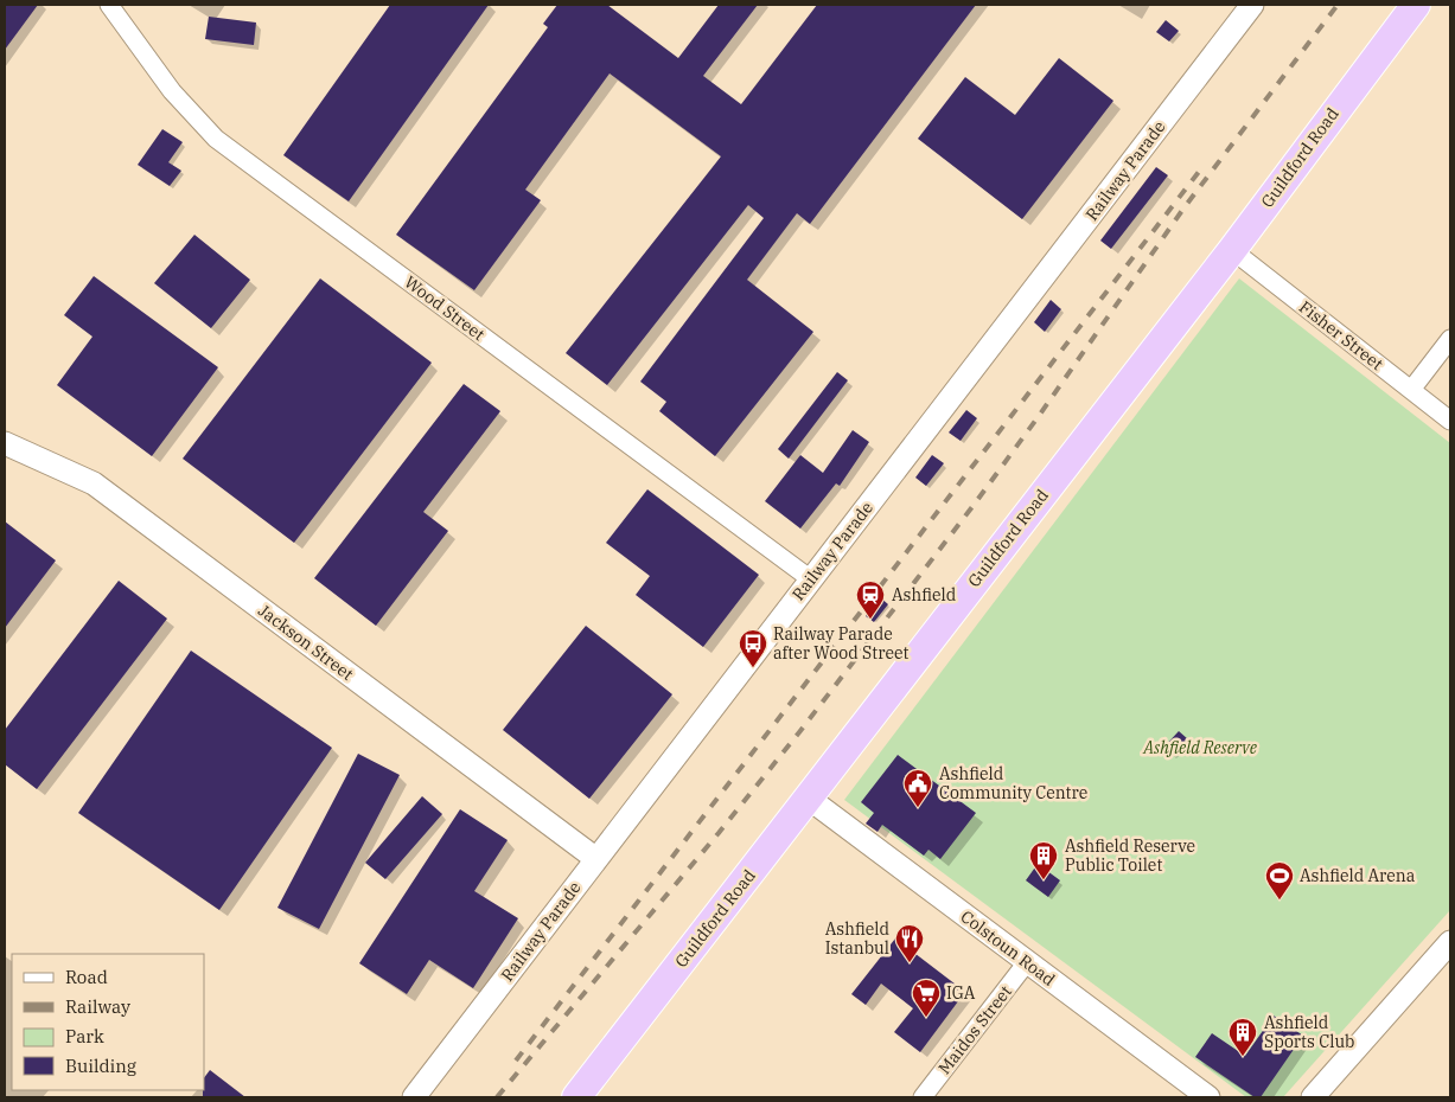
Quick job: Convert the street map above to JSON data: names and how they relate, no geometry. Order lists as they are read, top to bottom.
{
  "streets": {
    "highway": ["Guildford Road"],
    "street": [
      "Railway Parade",
      "Wood Street",
      "Fisher Street",
      "Jackson Street",
      "Colstoun Road",
      "Maidos Street"
    ]
  },
  "crossings": [
    ["Guildford Road", "Fisher Street"],
    ["Guildford Road", "Colstoun Road"],
    ["Railway Parade", "Wood Street"],
    ["Railway Parade", "Jackson Street"],
    ["Colstoun Road", "Maidos Street"]
  ],
  "parks": ["Ashfield Reserve"],
  "places": {
    "station": ["Ashfield"],
    "bus stop": ["Railway Parade after Wood Street"],
    "public building": ["Ashfield Community Centre"],
    "building": ["Ashfield Reserve Public Toilet", "Ashfield Sports Club"],
    "sports": ["Ashfield Arena"],
    "restaurant": ["Ashfield Istanbul"],
    "supermarket": ["IGA"]
  },
  "legend": [
    "Road",
    "Railway",
    "Park",
    "Building"
  ]
}
